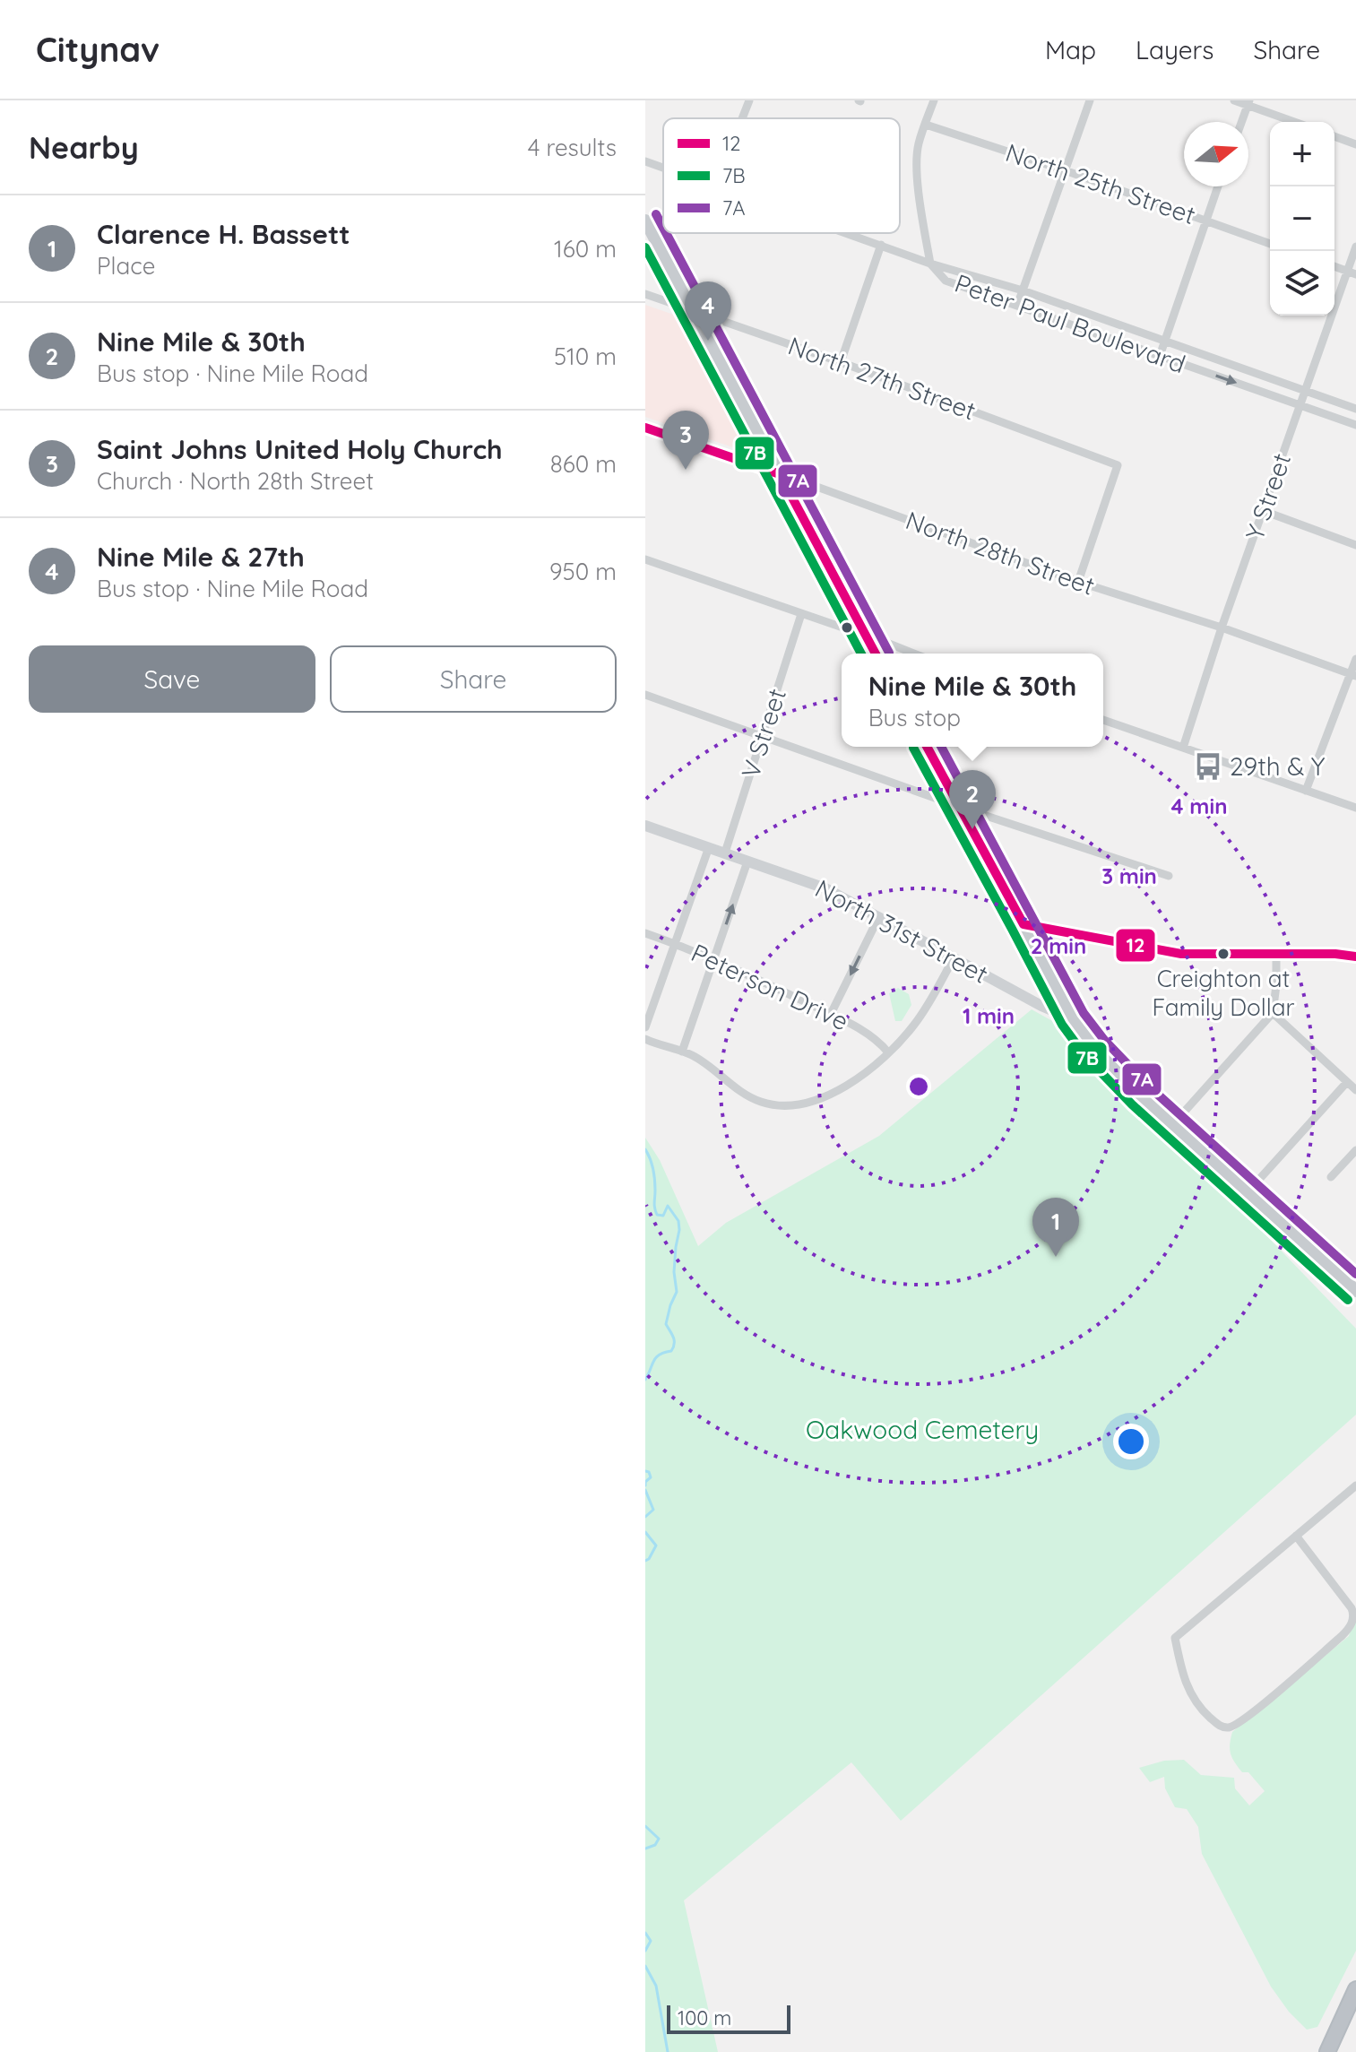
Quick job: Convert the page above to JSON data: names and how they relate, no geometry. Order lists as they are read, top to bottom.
{
  "streets": {
    "street": [
      "North 25th Street",
      "Peter Paul Boulevard",
      "North 27th Street",
      "Y Street",
      "North 28th Street",
      "V Street",
      "North 31st Street",
      "Peterson Drive"
    ]
  },
  "crossings": [
    ["Peter Paul Boulevard", "Y Street"],
    ["North 27th Street", "North 28th Street"],
    ["Y Street", "North 28th Street"],
    ["V Street", "North 31st Street"]
  ],
  "parks": ["Oakwood Cemetery"],
  "places": {
    "bus stop": ["29th & Y"],
    "other": ["Creighton at Family Dollar"]
  },
  "lines": ["transit line 7A", "transit line 7B", "transit line 12"],
  "legend": ["12", "7B", "7A"],
  "scale_bar": "100 m",
  "north": "right",
  "page": {
    "header": "Citynav",
    "nav": ["Map", "Layers", "Share"],
    "heading": ["Nearby", "4 results"],
    "map_buttons": ["+", "−"],
    "list": [
      {
        "mark": "1",
        "name": "Clarence H. Bassett",
        "note": "Place",
        "value": "160 m"
      },
      {
        "mark": "2",
        "name": "Nine Mile & 30th",
        "note": "Bus stop · Nine Mile Road",
        "value": "510 m"
      },
      {
        "mark": "3",
        "name": "Saint Johns United Holy Church",
        "note": "Church · North 28th Street",
        "value": "860 m"
      },
      {
        "mark": "4",
        "name": "Nine Mile & 27th",
        "note": "Bus stop · Nine Mile Road",
        "value": "950 m"
      }
    ],
    "pins": [
      "4",
      "3",
      "2",
      "1"
    ],
    "buttons": ["Save", "Share"],
    "popup": ["Nine Mile & 30th", "Bus stop"],
    "scale": "100 m"
  },
  "rings": [
    "4 min",
    "3 min",
    "2 min",
    "1 min"
  ]
}
